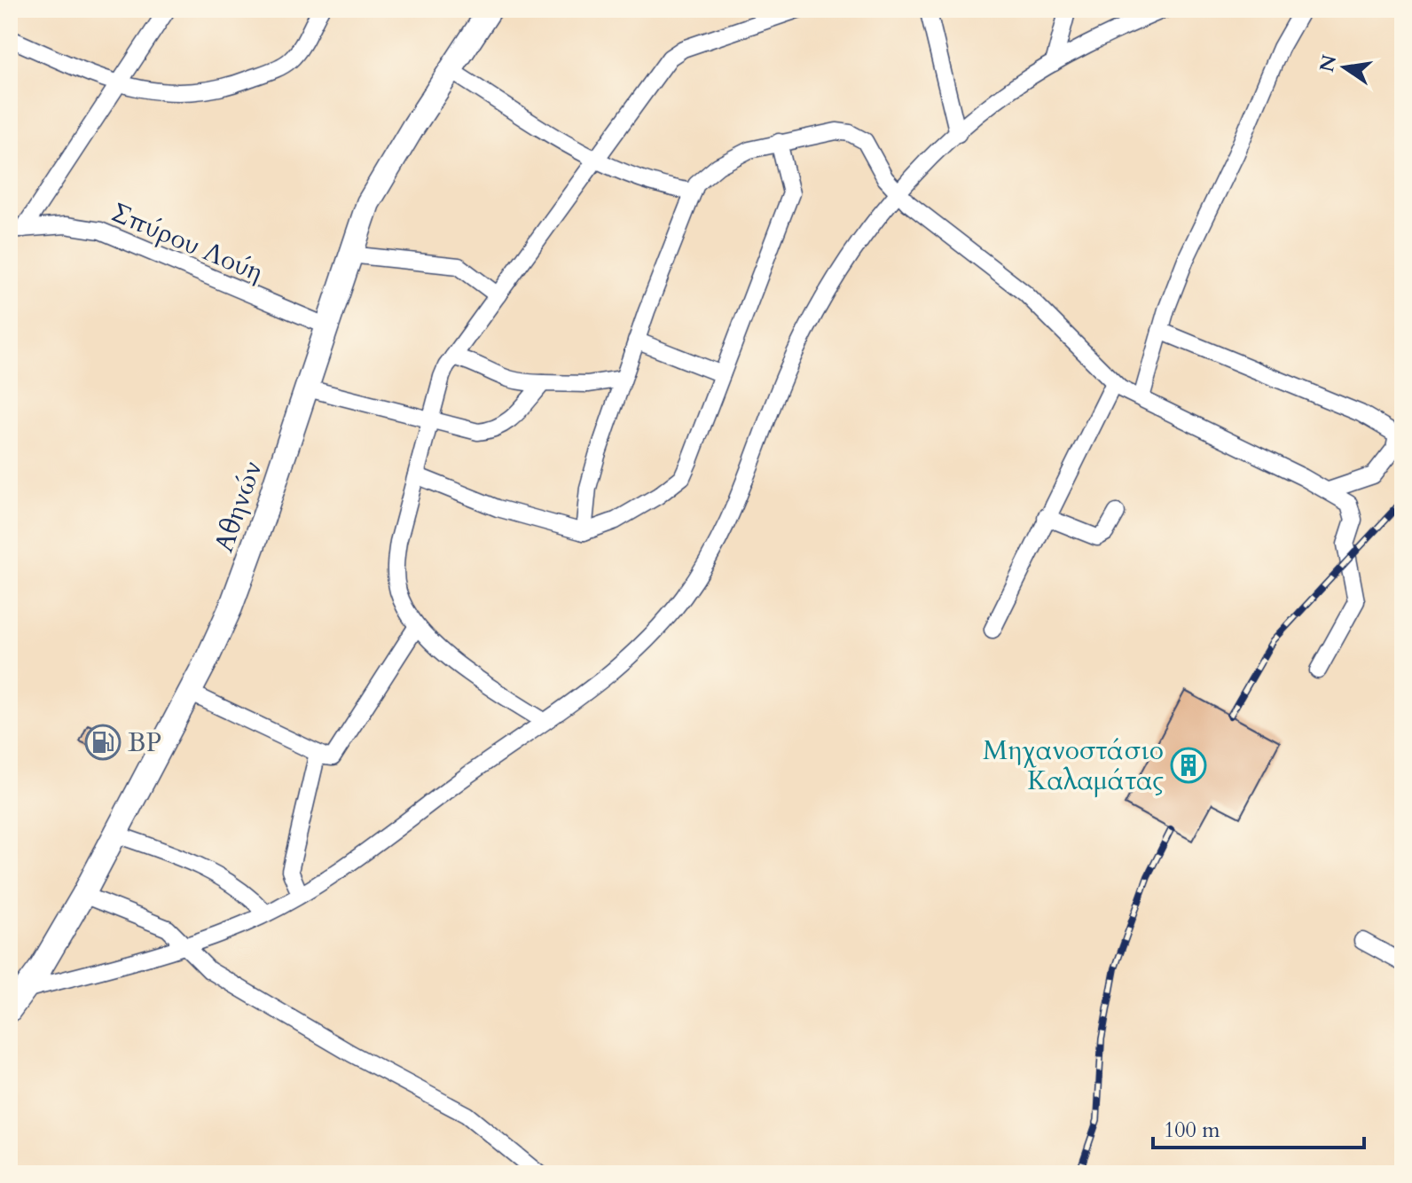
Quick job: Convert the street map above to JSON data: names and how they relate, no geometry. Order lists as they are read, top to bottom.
{
  "streets": {
    "main road": ["Αθηνών"],
    "street": ["Σπύρου Λούη"]
  },
  "crossings": [
    ["Σπύρου Λούη", "Αθηνών"]
  ],
  "places": {
    "fuel station": ["BP"],
    "building": ["Μηχανοστάσιο Καλαμάτας"]
  },
  "scale_bar": "100 m",
  "north": "left"
}
